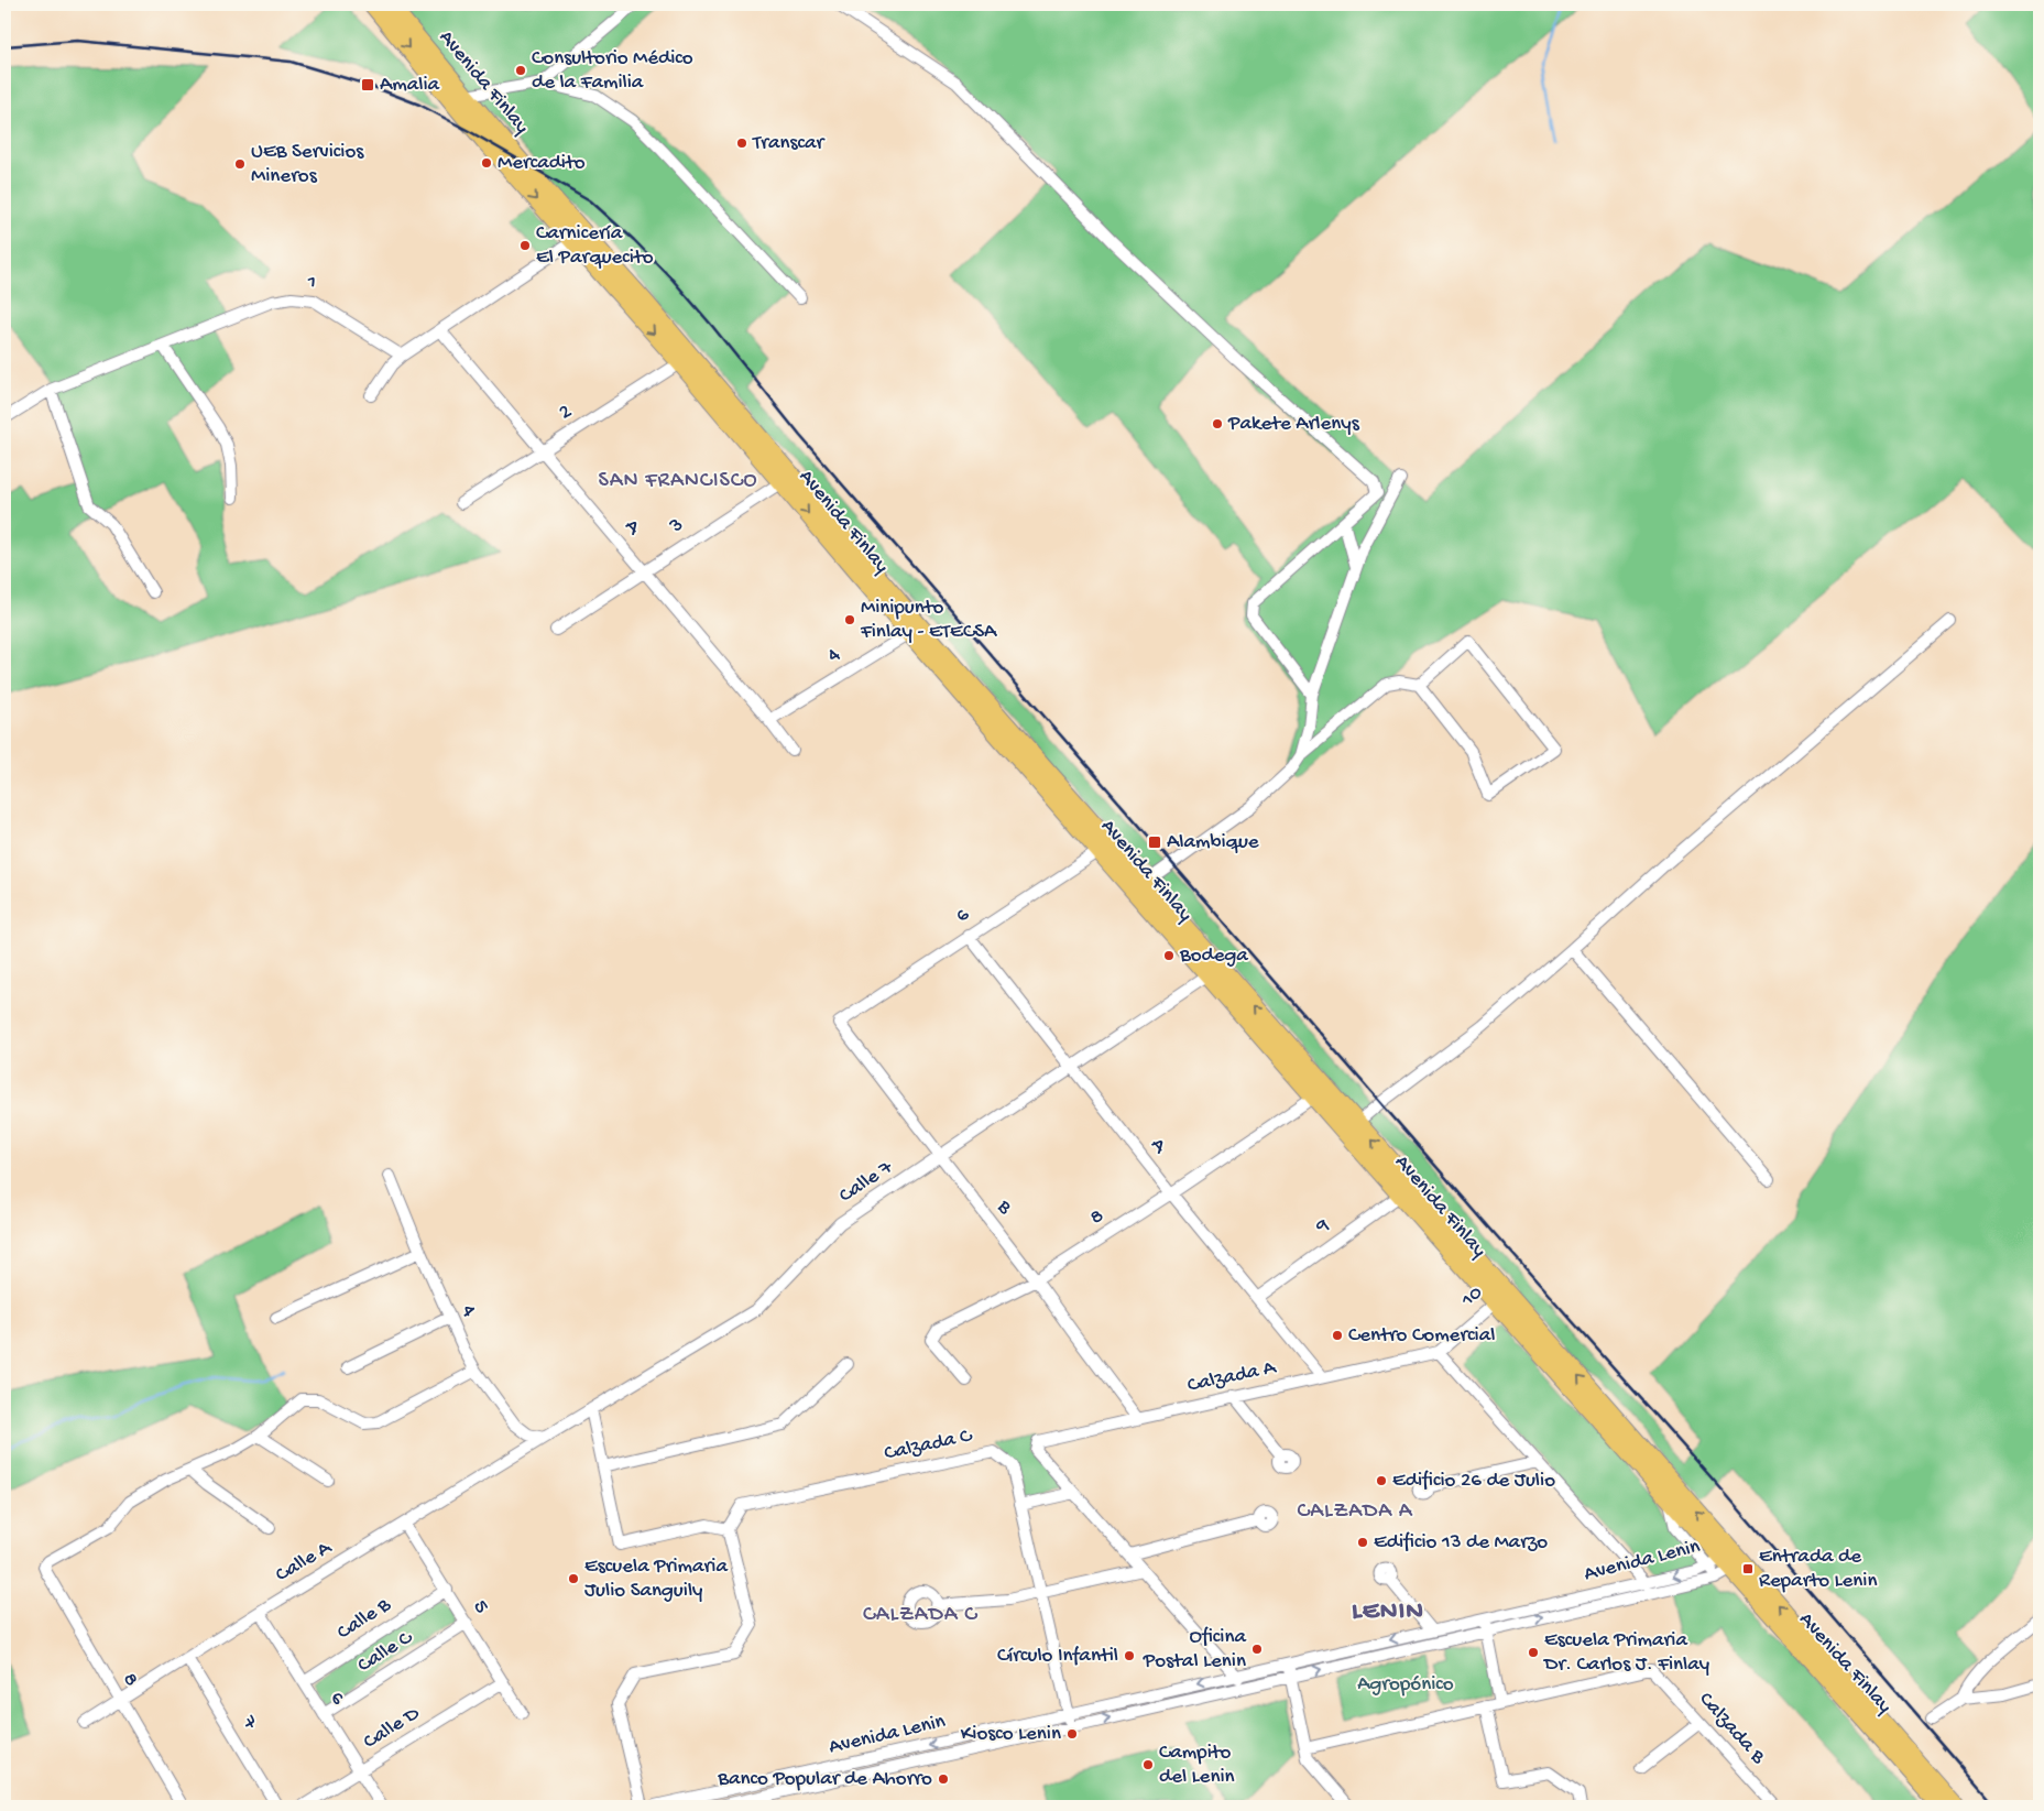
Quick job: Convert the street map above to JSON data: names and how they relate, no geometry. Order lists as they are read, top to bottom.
{
  "streets": {
    "highway": ["Avenida Finlay"],
    "street": [
      "1",
      "2",
      "3",
      "A",
      "4",
      "6",
      "Calle 7",
      "B",
      "8",
      "9",
      "10",
      "Calzada A",
      "Calzada C",
      "Avenida Lenin",
      "Calle A",
      "5",
      "Calle B",
      "Calle C",
      "7",
      "Calle D",
      "Calzada B"
    ]
  },
  "crossings": [
    ["Avenida Finlay", "2"],
    ["Avenida Finlay", "3"],
    ["Avenida Finlay", "4"],
    ["Avenida Finlay", "6"],
    ["Avenida Finlay", "Calle 7"],
    ["Avenida Finlay", "8"],
    ["Avenida Finlay", "9"],
    ["Avenida Finlay", "10"],
    ["Avenida Finlay", "Avenida Lenin"],
    ["2", "A"],
    ["3", "A"],
    ["A", "4"],
    ["A", "6"],
    ["A", "Calle 7"],
    ["A", "8"],
    ["A", "9"],
    ["A", "Calzada A"],
    ["4", "Calle 7"],
    ["4", "Calle A"],
    ["6", "B"],
    ["6", "Calle A"],
    ["6", "Calle B"],
    ["6", "Calle C"],
    ["6", "Calle D"],
    ["Calle 7", "B"],
    ["Calle 7", "Calle A"],
    ["B", "8"],
    ["B", "Calzada A"],
    ["8", "Calle A"],
    ["10", "Calzada A"],
    ["Calzada A", "Avenida Lenin"],
    ["Calzada C", "Avenida Lenin"],
    ["Calle A", "5"],
    ["Calle A", "7"],
    ["5", "Calle B"],
    ["5", "Calle C"],
    ["5", "Calle D"]
  ],
  "districts": [
    "SAN FRANCISCO",
    "CALZADA A",
    "LENIN",
    "CALZADA C"
  ],
  "parks": ["Agropónico"],
  "places": {
    "other": [
      "Consultorio Médico de la Familia",
      "Transcar",
      "Mercadito",
      "UEB Servicios Mineros",
      "Carnicería El Parquecito",
      "Pakete Arlenys",
      "Minipunto Finlay - ETECSA",
      "Bodega",
      "Centro Comercial",
      "Edificio 26 de Julio",
      "Edificio 13 de Marzo",
      "Escuela Primaria Julio Sanguily",
      "Oficina Postal Lenin",
      "Escuela Primaria Dr. Carlos J. Finlay",
      "Círculo Infantil",
      "Kiosco Lenin",
      "Campito del Lenin",
      "Banco Popular de Ahorro"
    ],
    "transit": ["Amalia", "Alambique", "Entrada de Reparto Lenin"]
  }
}
